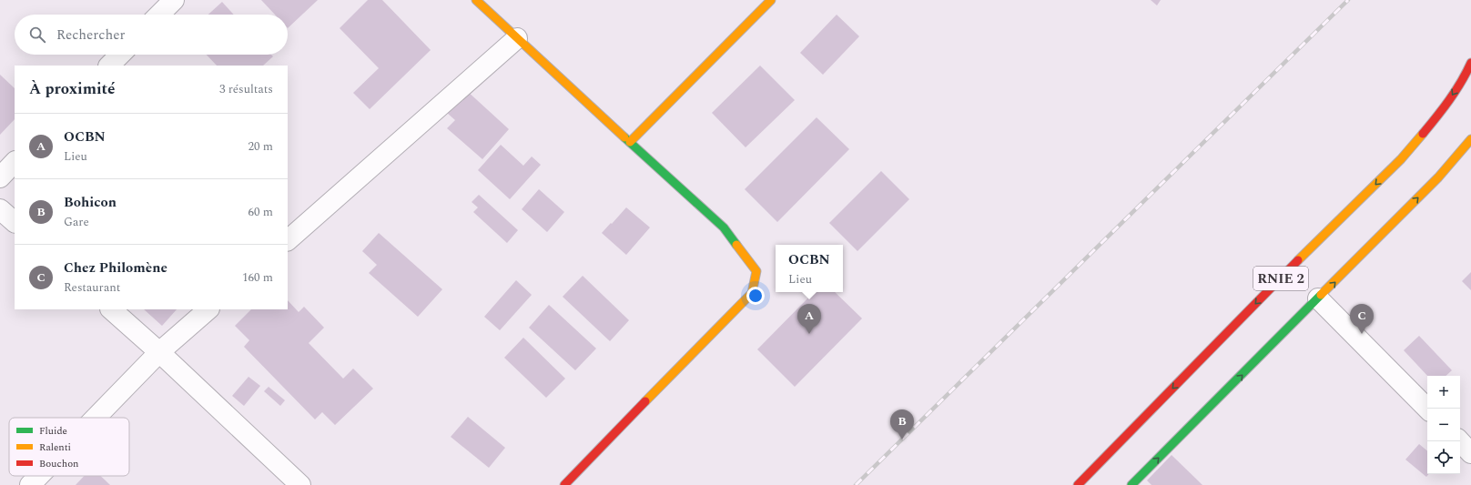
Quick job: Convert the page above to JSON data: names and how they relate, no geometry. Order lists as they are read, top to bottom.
{
  "streets": {
    "main road": ["RNIE 2"]
  },
  "legend": ["Fluide", "Ralenti", "Bouchon"],
  "page": {
    "search": "Rechercher",
    "heading": ["À proximité", "3 résultats"],
    "list": [
      {
        "mark": "A",
        "name": "OCBN",
        "note": "Lieu",
        "value": "20 m"
      },
      {
        "mark": "B",
        "name": "Bohicon",
        "note": "Gare",
        "value": "60 m"
      },
      {
        "mark": "C",
        "name": "Chez Philomène",
        "note": "Restaurant",
        "value": "160 m"
      }
    ],
    "popup": ["OCBN", "Lieu"],
    "pins": ["A", "C", "B"],
    "map_buttons": ["+", "−"]
  }
}
